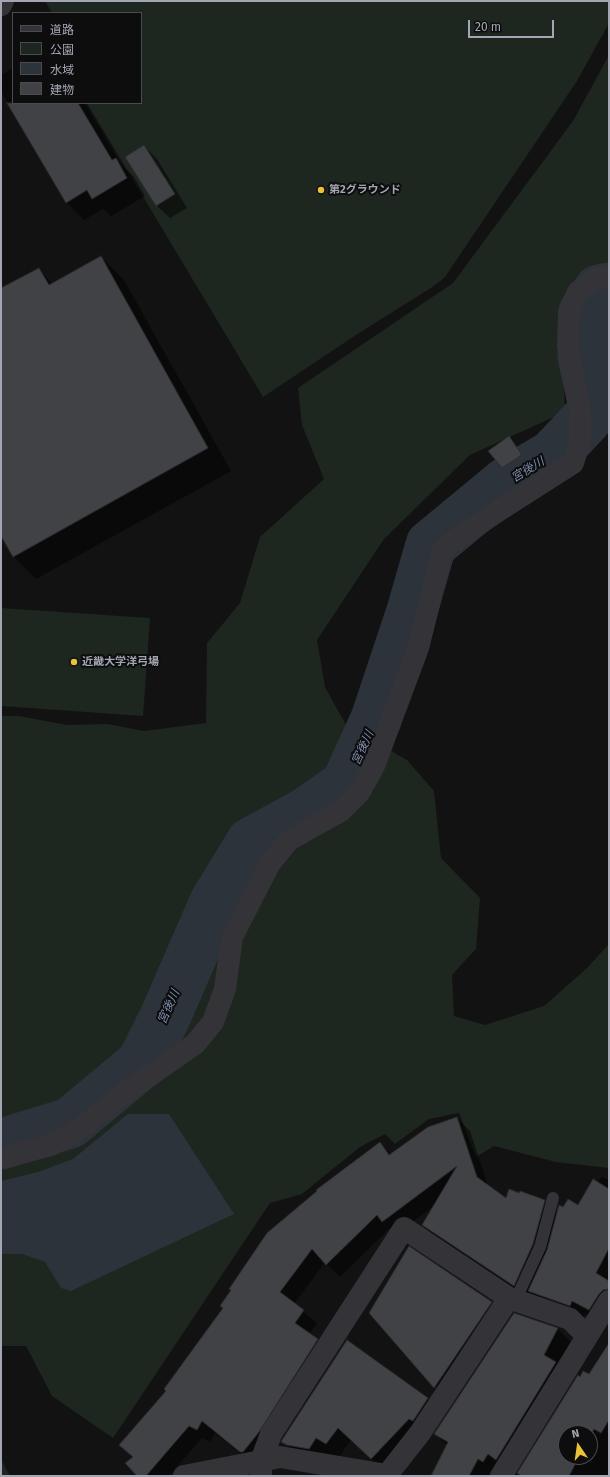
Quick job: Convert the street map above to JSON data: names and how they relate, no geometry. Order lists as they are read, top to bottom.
{
  "water": ["宮後川"],
  "places": ["第2グラウンド", "近畿大学洋弓場"],
  "legend": [
    "道路",
    "公園",
    "水域",
    "建物"
  ],
  "scale_bar": "20 m",
  "north": "top"
}
